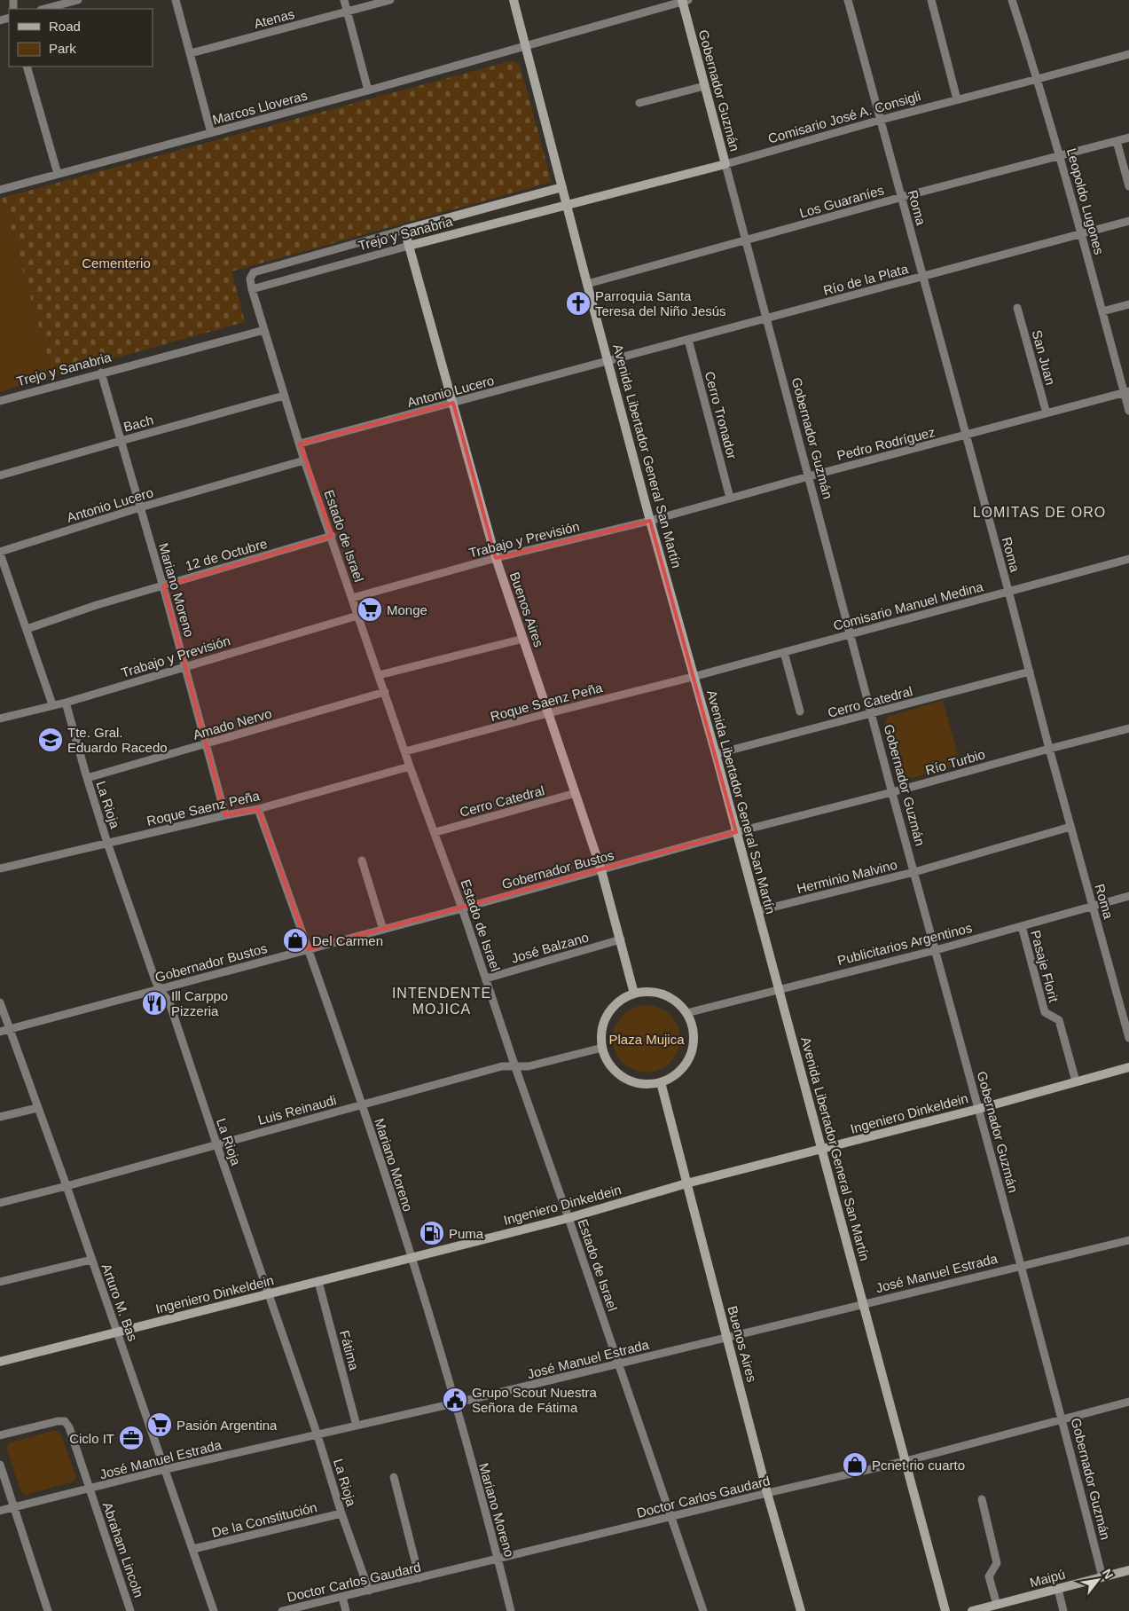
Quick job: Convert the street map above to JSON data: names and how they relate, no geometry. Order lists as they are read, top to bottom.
{
  "streets": {
    "main road": [
      "Gobernador Guzmán",
      "Comisario José A. Consigli",
      "Trejo y Sanabria",
      "Avenida Libertador General San Martín",
      "Buenos Aires",
      "Ingeniero Dinkeldein",
      "Maipú"
    ],
    "street": [
      "Atenas",
      "Marcos Lloveras",
      "Los Guaraníes",
      "Leopoldo Lugones",
      "Roma",
      "Río de la Plata",
      "San Juan",
      "Antonio Lucero",
      "Cerro Tronador",
      "Bach",
      "Pedro Rodríguez",
      "Estado de Israel",
      "Trabajo y Previsión",
      "12 de Octubre",
      "Mariano Moreno",
      "Comisario Manuel Medina",
      "Roque Saenz Peña",
      "Cerro Catedral",
      "Amado Nervo",
      "Río Turbio",
      "La Rioja",
      "Gobernador Bustos",
      "Herminio Malvino",
      "Publicitarios Argentinos",
      "José Balzano",
      "Pasaje Florit",
      "Luis Reinaudi",
      "José Manuel Estrada",
      "Arturo M. Bas",
      "Fátima",
      "Doctor Carlos Gaudard",
      "De la Constitución",
      "Abraham Lincoln"
    ]
  },
  "crossings": [
    ["Gobernador Guzmán", "Marcos Lloveras"],
    ["Gobernador Guzmán", "Comisario José A. Consigli"],
    ["Gobernador Guzmán", "Los Guaraníes"],
    ["Gobernador Guzmán", "Río de la Plata"],
    ["Gobernador Guzmán", "Pedro Rodríguez"],
    ["Gobernador Guzmán", "Comisario Manuel Medina"],
    ["Gobernador Guzmán", "Cerro Catedral"],
    ["Gobernador Guzmán", "Río Turbio"],
    ["Gobernador Guzmán", "Herminio Malvino"],
    ["Gobernador Guzmán", "Publicitarios Argentinos"],
    ["Gobernador Guzmán", "Ingeniero Dinkeldein"],
    ["Gobernador Guzmán", "José Manuel Estrada"],
    ["Gobernador Guzmán", "Doctor Carlos Gaudard"],
    ["Gobernador Guzmán", "Maipú"],
    ["Marcos Lloveras", "Avenida Libertador General San Martín"],
    ["Comisario José A. Consigli", "Leopoldo Lugones"],
    ["Comisario José A. Consigli", "Roma"],
    ["Comisario José A. Consigli", "Trejo y Sanabria"],
    ["Comisario José A. Consigli", "Avenida Libertador General San Martín"],
    ["Los Guaraníes", "Leopoldo Lugones"],
    ["Los Guaraníes", "Roma"],
    ["Los Guaraníes", "Avenida Libertador General San Martín"],
    ["Leopoldo Lugones", "Río de la Plata"],
    ["Leopoldo Lugones", "Pedro Rodríguez"],
    ["Roma", "Río de la Plata"],
    ["Roma", "Pedro Rodríguez"],
    ["Roma", "Comisario Manuel Medina"],
    ["Roma", "Cerro Catedral"],
    ["Roma", "Río Turbio"],
    ["Roma", "Herminio Malvino"],
    ["Roma", "Publicitarios Argentinos"],
    ["Trejo y Sanabria", "Avenida Libertador General San Martín"],
    ["Trejo y Sanabria", "Estado de Israel"],
    ["Trejo y Sanabria", "Mariano Moreno"],
    ["Trejo y Sanabria", "Buenos Aires"],
    ["Río de la Plata", "Antonio Lucero"],
    ["Río de la Plata", "Cerro Tronador"],
    ["Río de la Plata", "Avenida Libertador General San Martín"],
    ["San Juan", "Pedro Rodríguez"],
    ["Antonio Lucero", "Avenida Libertador General San Martín"],
    ["Antonio Lucero", "Estado de Israel"],
    ["Antonio Lucero", "Mariano Moreno"],
    ["Antonio Lucero", "Buenos Aires"],
    ["Cerro Tronador", "Pedro Rodríguez"],
    ["Bach", "Estado de Israel"],
    ["Bach", "Mariano Moreno"],
    ["Pedro Rodríguez", "Avenida Libertador General San Martín"],
    ["Pedro Rodríguez", "Trabajo y Previsión"],
    ["Avenida Libertador General San Martín", "Trabajo y Previsión"],
    ["Avenida Libertador General San Martín", "Comisario Manuel Medina"],
    ["Avenida Libertador General San Martín", "Roque Saenz Peña"],
    ["Avenida Libertador General San Martín", "Cerro Catedral"],
    ["Avenida Libertador General San Martín", "Río Turbio"],
    ["Avenida Libertador General San Martín", "Gobernador Bustos"],
    ["Avenida Libertador General San Martín", "Herminio Malvino"],
    ["Avenida Libertador General San Martín", "Publicitarios Argentinos"],
    ["Avenida Libertador General San Martín", "Ingeniero Dinkeldein"],
    ["Avenida Libertador General San Martín", "José Manuel Estrada"],
    ["Avenida Libertador General San Martín", "Doctor Carlos Gaudard"],
    ["Estado de Israel", "Trabajo y Previsión"],
    ["Estado de Israel", "12 de Octubre"],
    ["Estado de Israel", "Roque Saenz Peña"],
    ["Estado de Israel", "Cerro Catedral"],
    ["Estado de Israel", "Amado Nervo"],
    ["Estado de Israel", "Gobernador Bustos"],
    ["Estado de Israel", "José Balzano"],
    ["Estado de Israel", "Luis Reinaudi"],
    ["Estado de Israel", "Ingeniero Dinkeldein"],
    ["Estado de Israel", "José Manuel Estrada"],
    ["Estado de Israel", "Doctor Carlos Gaudard"],
    ["Trabajo y Previsión", "Mariano Moreno"],
    ["Trabajo y Previsión", "Buenos Aires"],
    ["Trabajo y Previsión", "La Rioja"],
    ["12 de Octubre", "Mariano Moreno"],
    ["Mariano Moreno", "Roque Saenz Peña"],
    ["Mariano Moreno", "Amado Nervo"],
    ["Mariano Moreno", "Gobernador Bustos"],
    ["Mariano Moreno", "Luis Reinaudi"],
    ["Mariano Moreno", "Ingeniero Dinkeldein"],
    ["Mariano Moreno", "José Manuel Estrada"],
    ["Mariano Moreno", "Doctor Carlos Gaudard"],
    ["Comisario Manuel Medina", "Roque Saenz Peña"],
    ["Buenos Aires", "Roque Saenz Peña"],
    ["Buenos Aires", "Cerro Catedral"],
    ["Buenos Aires", "Gobernador Bustos"],
    ["Buenos Aires", "Publicitarios Argentinos"],
    ["Buenos Aires", "José Balzano"],
    ["Buenos Aires", "Luis Reinaudi"],
    ["Buenos Aires", "Ingeniero Dinkeldein"],
    ["Buenos Aires", "José Manuel Estrada"],
    ["Buenos Aires", "Doctor Carlos Gaudard"],
    ["Roque Saenz Peña", "La Rioja"],
    ["Amado Nervo", "La Rioja"],
    ["Río Turbio", "Gobernador Bustos"],
    ["La Rioja", "Gobernador Bustos"],
    ["La Rioja", "Luis Reinaudi"],
    ["La Rioja", "Ingeniero Dinkeldein"],
    ["La Rioja", "José Manuel Estrada"],
    ["La Rioja", "Doctor Carlos Gaudard"],
    ["La Rioja", "De la Constitución"],
    ["Gobernador Bustos", "Arturo M. Bas"],
    ["Publicitarios Argentinos", "Pasaje Florit"],
    ["Publicitarios Argentinos", "Luis Reinaudi"],
    ["Pasaje Florit", "Ingeniero Dinkeldein"],
    ["Luis Reinaudi", "Arturo M. Bas"],
    ["Ingeniero Dinkeldein", "Arturo M. Bas"],
    ["Ingeniero Dinkeldein", "Fátima"],
    ["José Manuel Estrada", "Arturo M. Bas"],
    ["José Manuel Estrada", "Fátima"],
    ["José Manuel Estrada", "Abraham Lincoln"],
    ["Arturo M. Bas", "De la Constitución"]
  ],
  "districts": ["LOMITAS DE ORO", "INTENDENTE MOJICA"],
  "parks": ["Cementerio", "Plaza Mujica"],
  "places": {
    "church": ["Parroquia Santa Teresa del Niño Jesús"],
    "supermarket": ["Monge", "Pasión Argentina"],
    "school or university": ["Tte. Gral. Eduardo Racedo"],
    "shop": ["Del Carmen", "Pcnet rio cuarto"],
    "restaurant": ["Ill Carppo Pizzeria"],
    "fuel station": ["Puma"],
    "public building": ["Grupo Scout Nuestra Señora de Fátima"],
    "office": ["Ciclo IT"]
  },
  "legend": ["Road", "Park"],
  "north": "top right"
}
